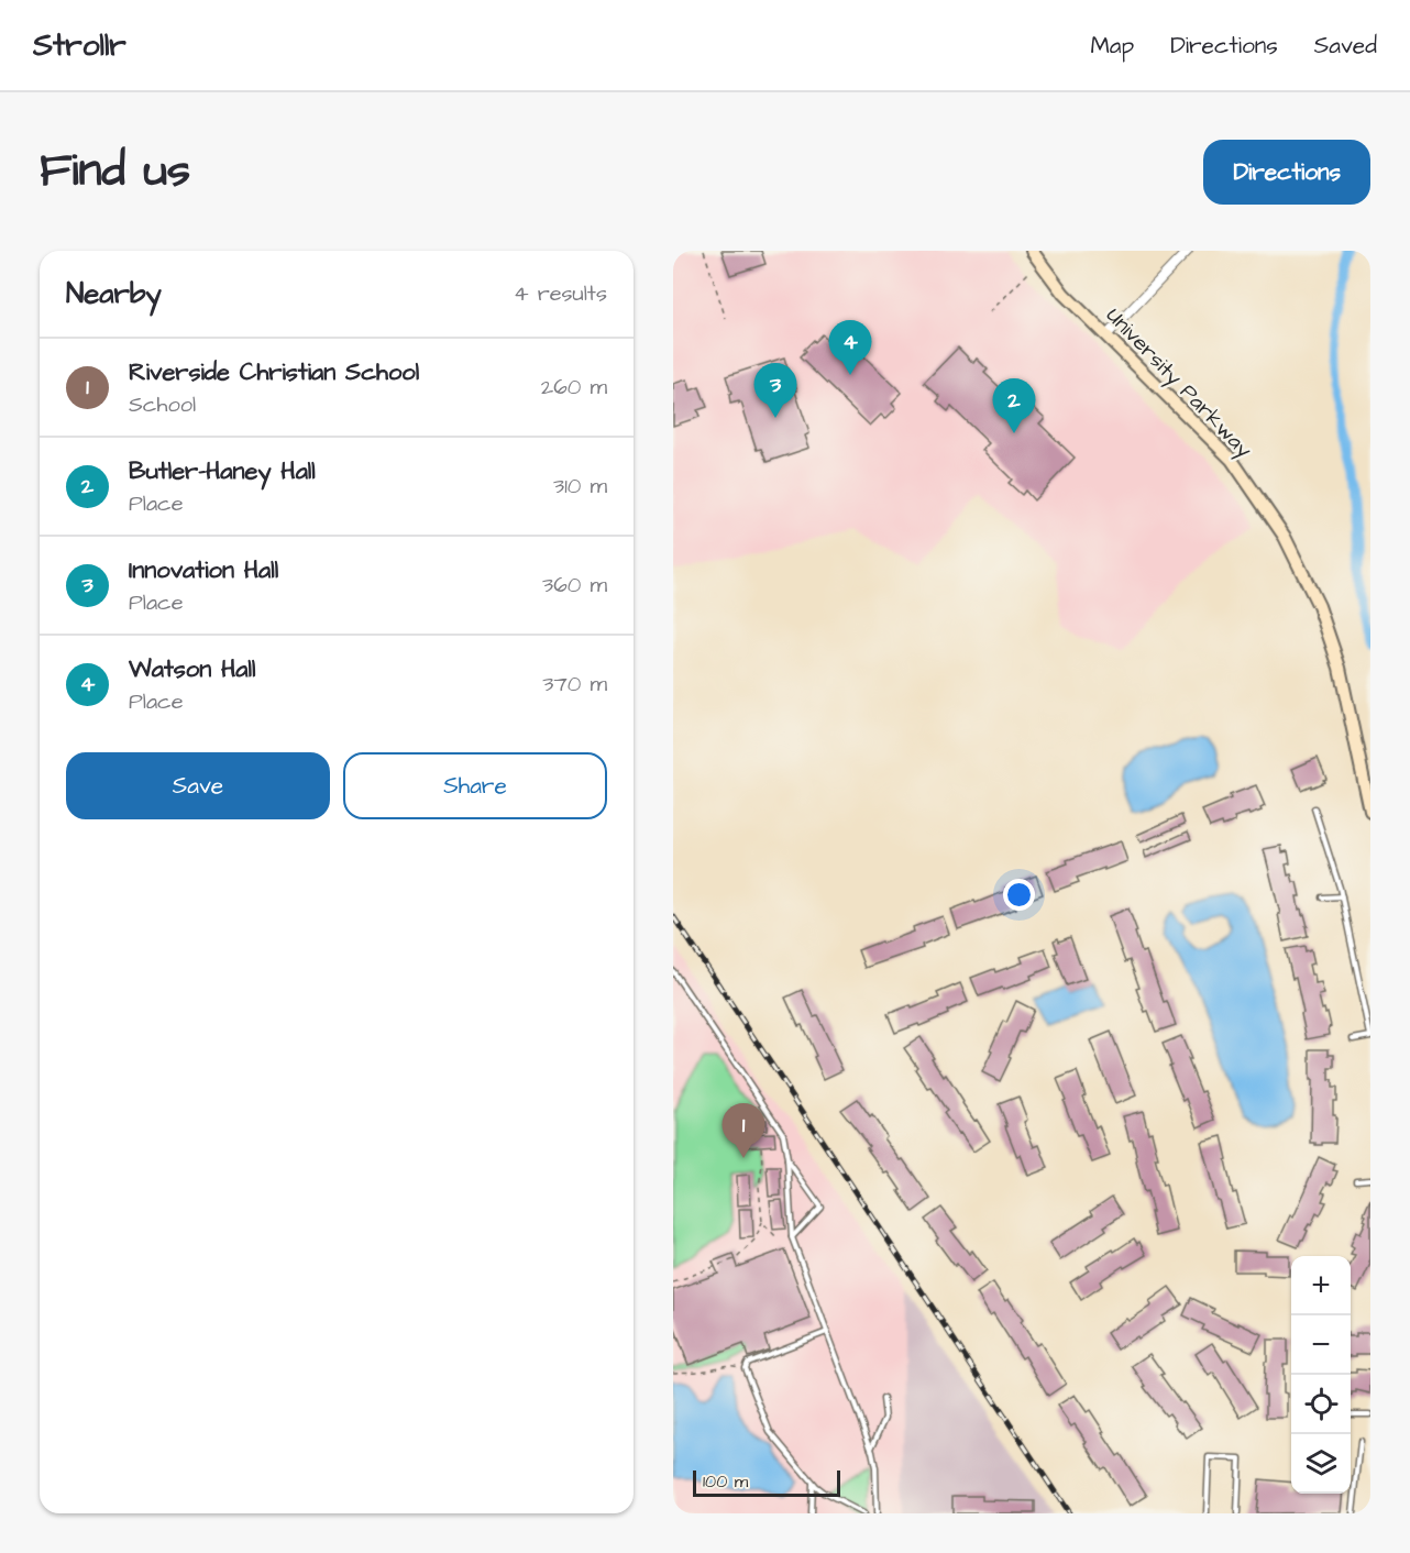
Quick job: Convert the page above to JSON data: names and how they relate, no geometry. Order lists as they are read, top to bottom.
{
  "streets": {
    "main road": ["University Parkway"]
  },
  "scale_bar": "100 m",
  "page": {
    "header": "Strollr",
    "nav": ["Map", "Directions", "Saved"],
    "title": "Find us",
    "buttons": [
      "Directions",
      ["Save", "Share"]
    ],
    "heading": ["Nearby", "4 results"],
    "pins": [
      "4",
      "3",
      "2",
      "1"
    ],
    "list": [
      {
        "mark": "1",
        "name": "Riverside Christian School",
        "note": "School",
        "value": "260 m"
      },
      {
        "mark": "2",
        "name": "Butler-Haney Hall",
        "note": "Place",
        "value": "310 m"
      },
      {
        "mark": "3",
        "name": "Innovation Hall",
        "note": "Place",
        "value": "360 m"
      },
      {
        "mark": "4",
        "name": "Watson Hall",
        "note": "Place",
        "value": "370 m"
      }
    ],
    "map_buttons": ["+", "−"],
    "scale": "100 m"
  }
}
